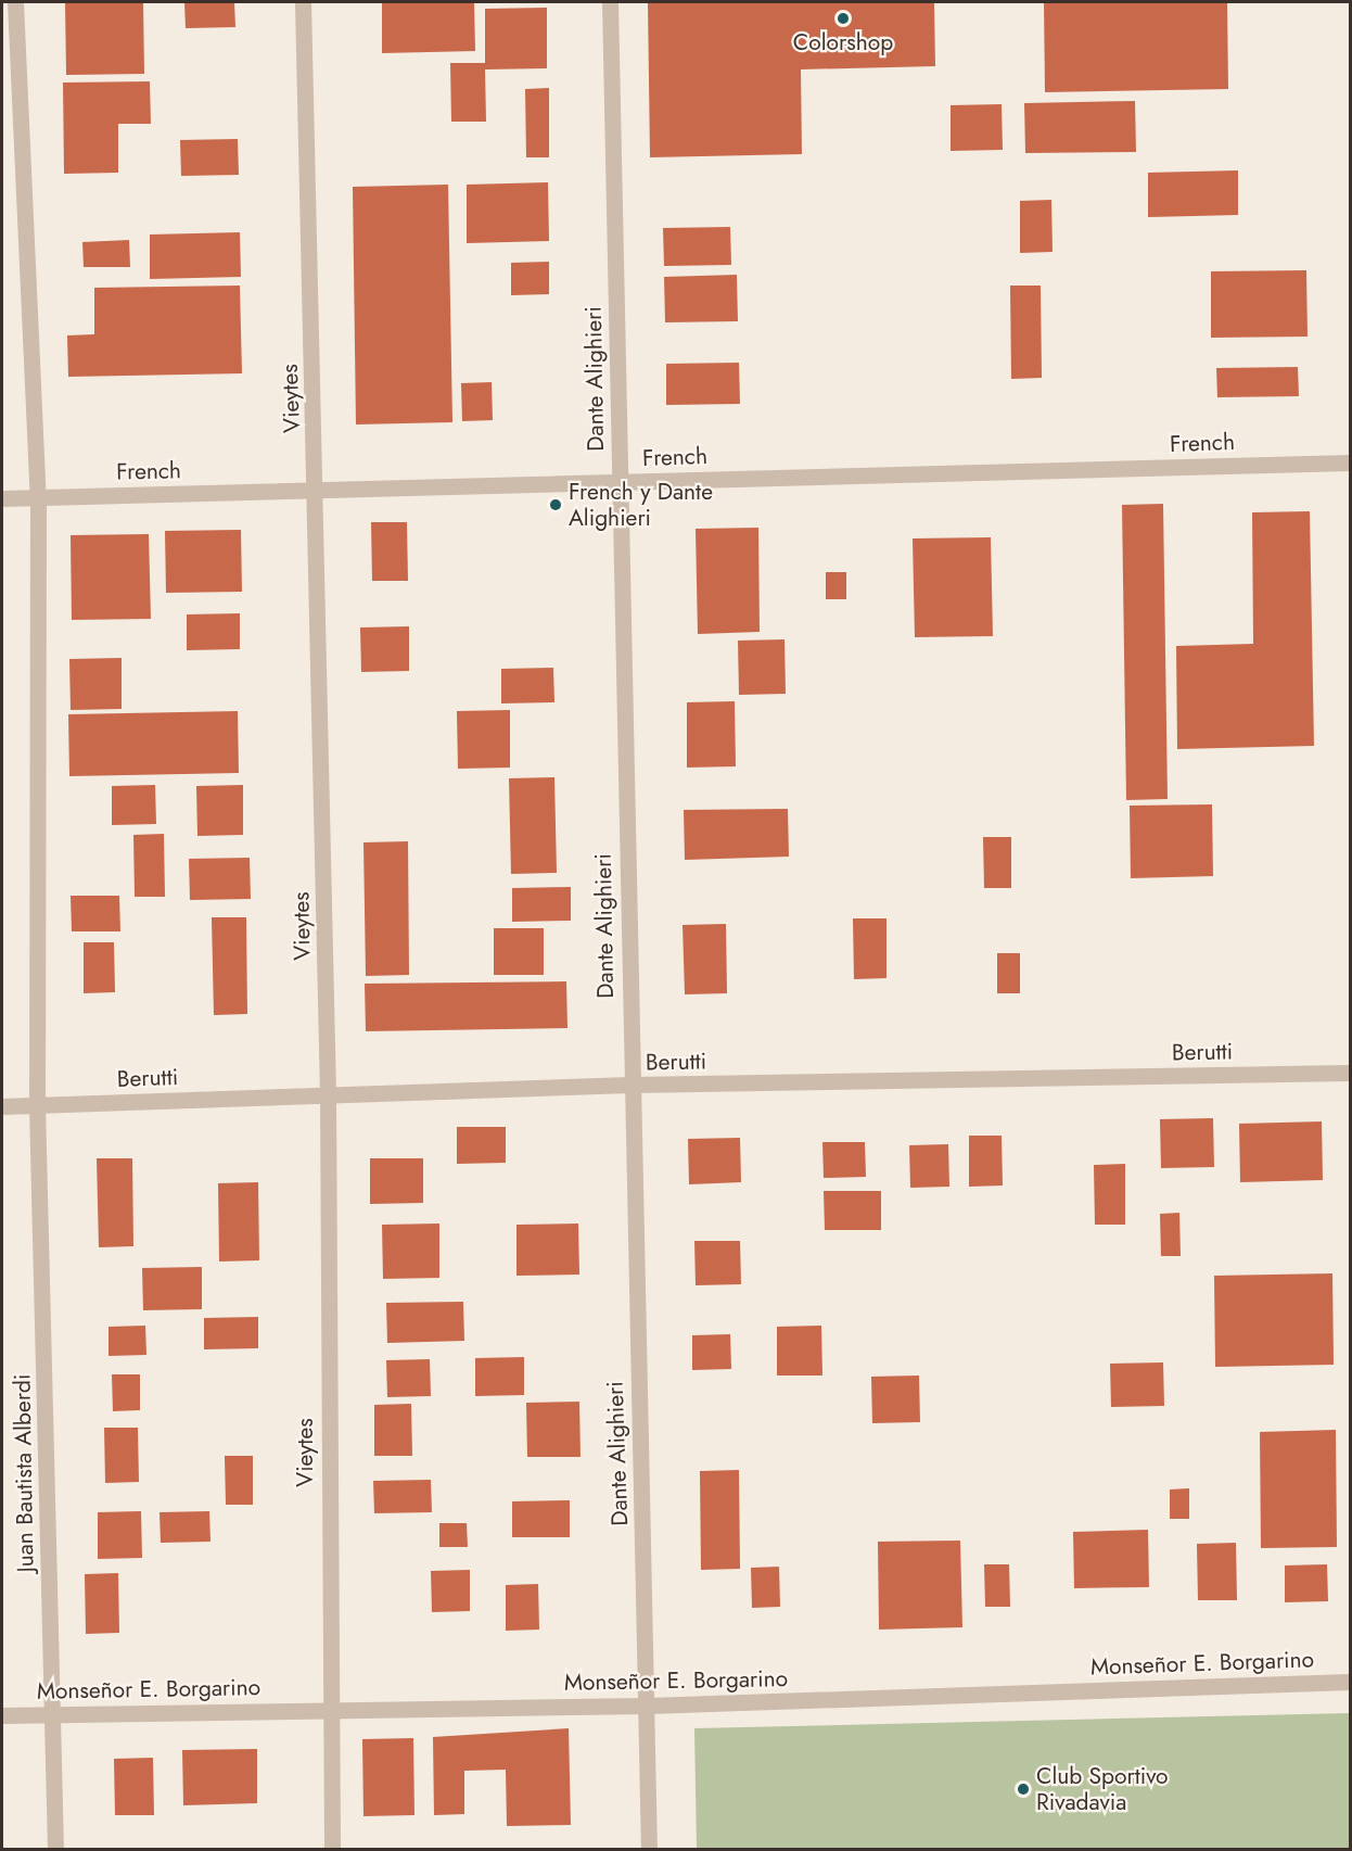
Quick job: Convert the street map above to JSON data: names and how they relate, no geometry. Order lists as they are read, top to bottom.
{
  "streets": {
    "street": [
      "Dante Alighieri",
      "Vieytes",
      "French",
      "Berutti",
      "Juan Bautista Alberdi",
      "Monseñor E. Borgarino"
    ]
  },
  "crossings": [
    ["Dante Alighieri", "French"],
    ["Dante Alighieri", "Berutti"],
    ["Dante Alighieri", "Monseñor E. Borgarino"],
    ["Vieytes", "French"],
    ["Vieytes", "Berutti"],
    ["Vieytes", "Monseñor E. Borgarino"],
    ["French", "Juan Bautista Alberdi"],
    ["Berutti", "Juan Bautista Alberdi"],
    ["Juan Bautista Alberdi", "Monseñor E. Borgarino"]
  ],
  "places": ["Colorshop", "French y Dante Alighieri", "Club Sportivo Rivadavia"]
}
